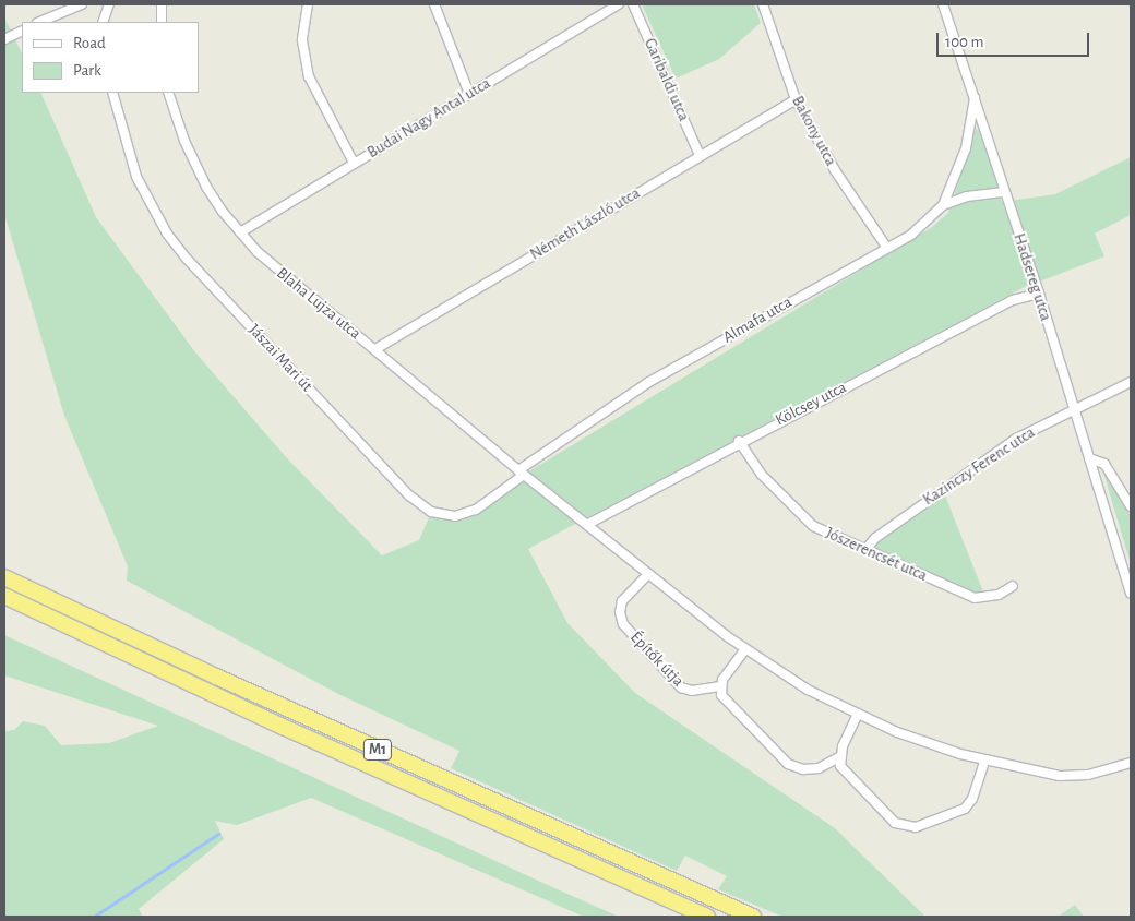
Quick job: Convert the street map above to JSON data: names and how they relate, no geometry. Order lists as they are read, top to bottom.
{
  "streets": {
    "highway": ["M1"],
    "street": [
      "Garibaldi utca",
      "Budai Nagy Antal utca",
      "Bakony utca",
      "Németh László utca",
      "Hadsereg utca",
      "Blaha Lujza utca",
      "Almafa utca",
      "Jászai Mari út",
      "Kölcsey utca",
      "Kazinczy Ferenc utca",
      "Jószerencsét utca",
      "Építők útja"
    ]
  },
  "crossings": [
    ["Garibaldi utca", "Németh László utca"],
    ["Budai Nagy Antal utca", "Blaha Lujza utca"],
    ["Bakony utca", "Németh László utca"],
    ["Bakony utca", "Almafa utca"],
    ["Németh László utca", "Blaha Lujza utca"],
    ["Hadsereg utca", "Almafa utca"],
    ["Hadsereg utca", "Kölcsey utca"],
    ["Hadsereg utca", "Kazinczy Ferenc utca"],
    ["Blaha Lujza utca", "Almafa utca"],
    ["Blaha Lujza utca", "Jászai Mari út"],
    ["Almafa utca", "Jászai Mari út"],
    ["Kölcsey utca", "Jószerencsét utca"],
    ["Kazinczy Ferenc utca", "Jószerencsét utca"]
  ],
  "legend": ["Road", "Park"],
  "scale_bar": "100 m"
}
